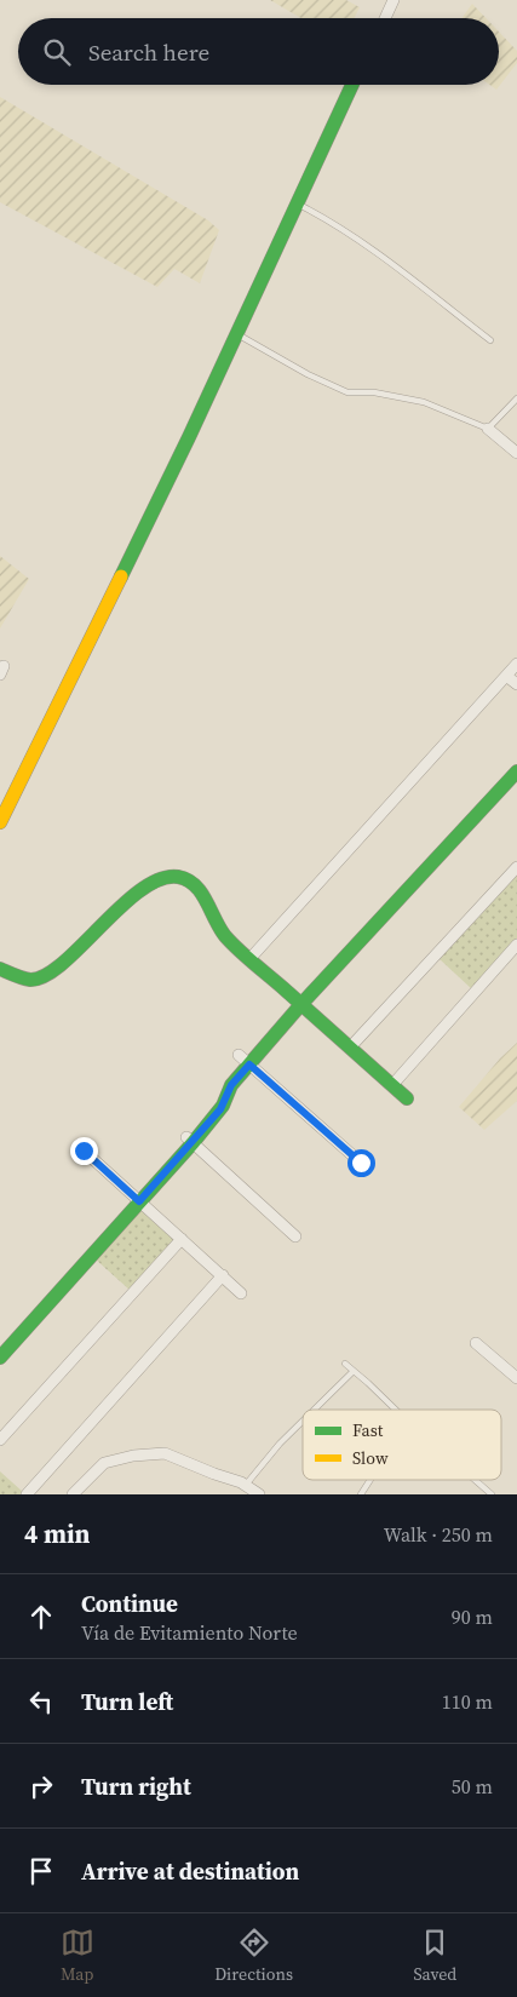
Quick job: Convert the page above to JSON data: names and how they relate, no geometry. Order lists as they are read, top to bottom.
{
  "legend": ["Fast", "Slow"],
  "page": {
    "search": "Search here",
    "heading": ["4 min", "Walk · 250 m"],
    "list": [
      ["Continue", "Vía de Evitamiento Norte", "90 m"],
      ["Turn left", "110 m"],
      ["Turn right", "50 m"],
      "Arrive at destination"
    ],
    "nav": ["Map", "Directions", "Saved"]
  }
}
